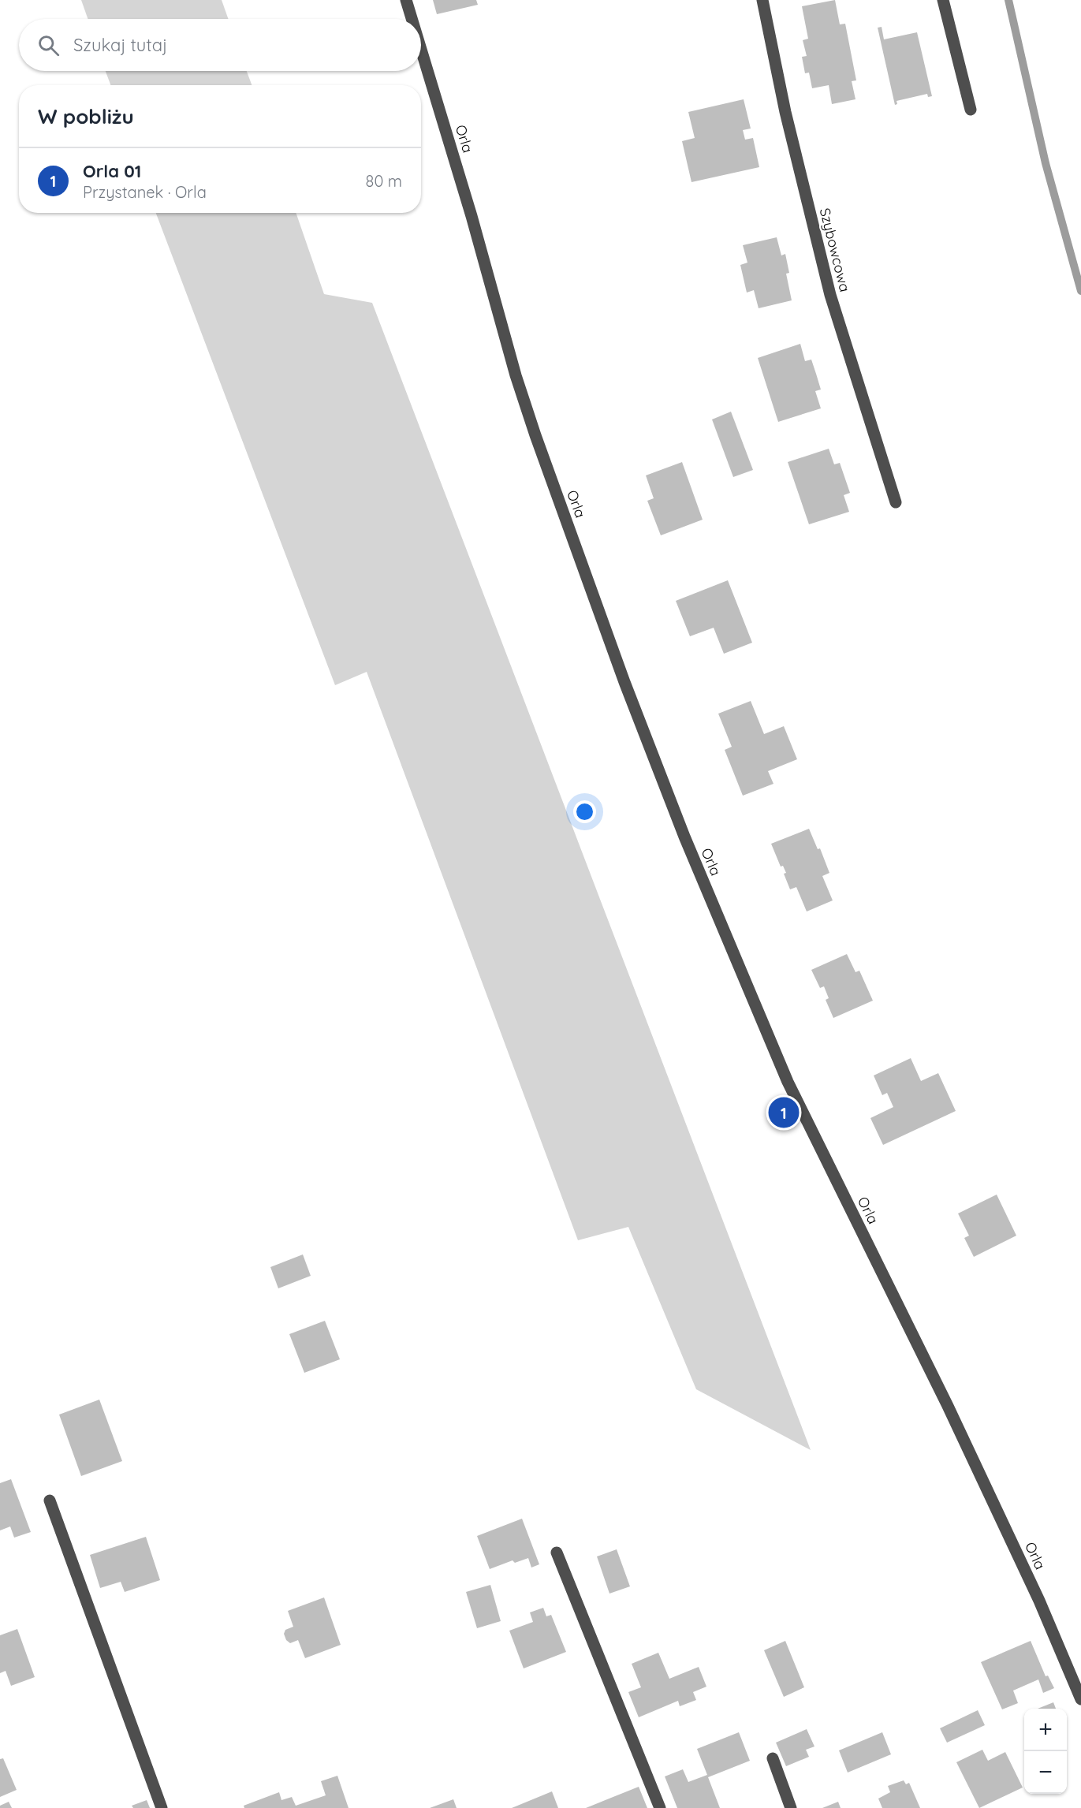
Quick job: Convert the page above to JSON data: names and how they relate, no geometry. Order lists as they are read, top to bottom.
{
  "streets": {
    "street": ["Orla", "Szybowcowa"]
  },
  "page": {
    "search": "Szukaj tutaj",
    "heading": "W pobliżu",
    "list": [
      {
        "mark": "1",
        "name": "Orla 01",
        "note": "Przystanek · Orla",
        "value": "80 m"
      }
    ],
    "pins": "1",
    "map_buttons": ["+", "−"]
  }
}
